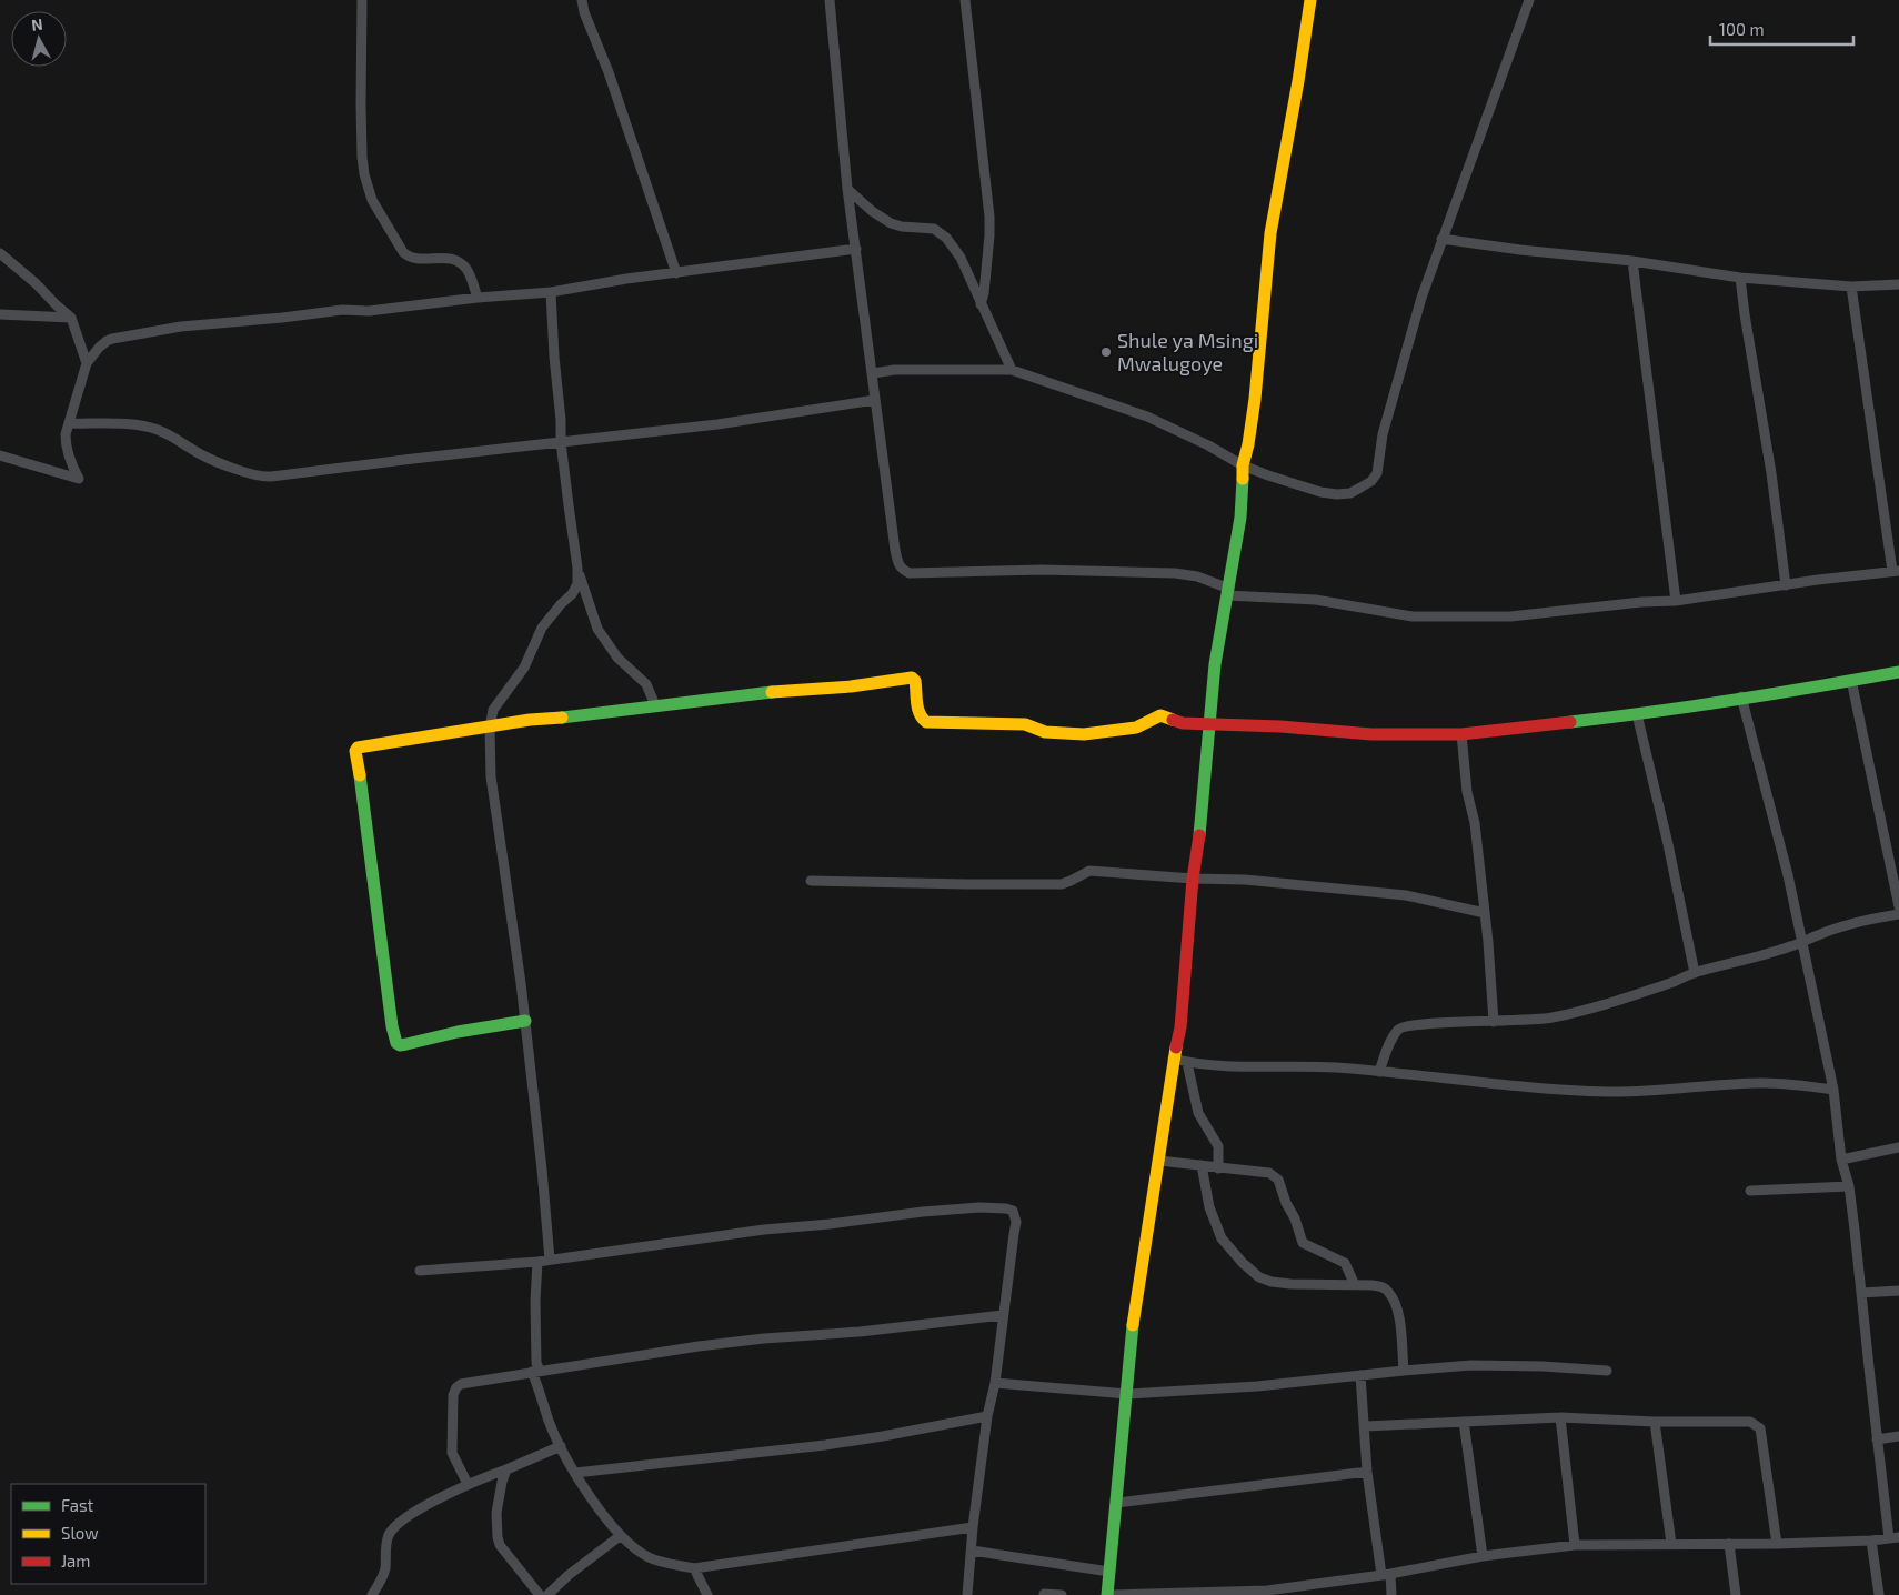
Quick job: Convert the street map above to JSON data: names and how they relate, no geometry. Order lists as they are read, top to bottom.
{
  "places": ["Shule ya Msingi Mwalugoye"],
  "legend": ["Fast", "Slow", "Jam"],
  "scale_bar": "100 m",
  "north": "top"
}
